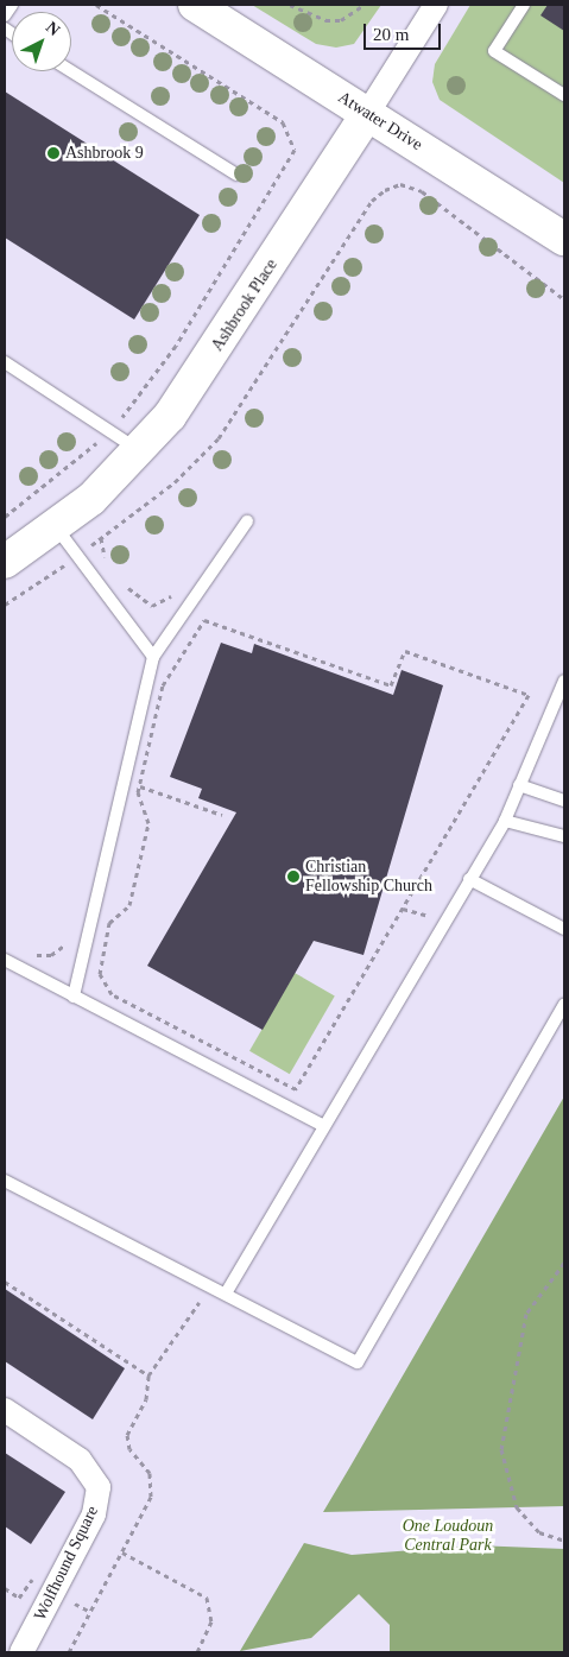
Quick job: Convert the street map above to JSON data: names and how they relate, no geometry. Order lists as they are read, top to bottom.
{
  "streets": {
    "street": ["Atwater Drive", "Ashbrook Place", "Wolfhound Square"]
  },
  "crossings": [
    ["Atwater Drive", "Ashbrook Place"]
  ],
  "parks": ["One Loudoun Central Park"],
  "places": ["Ashbrook 9", "Christian Fellowship Church"],
  "scale_bar": "20 m",
  "north": "top right"
}
